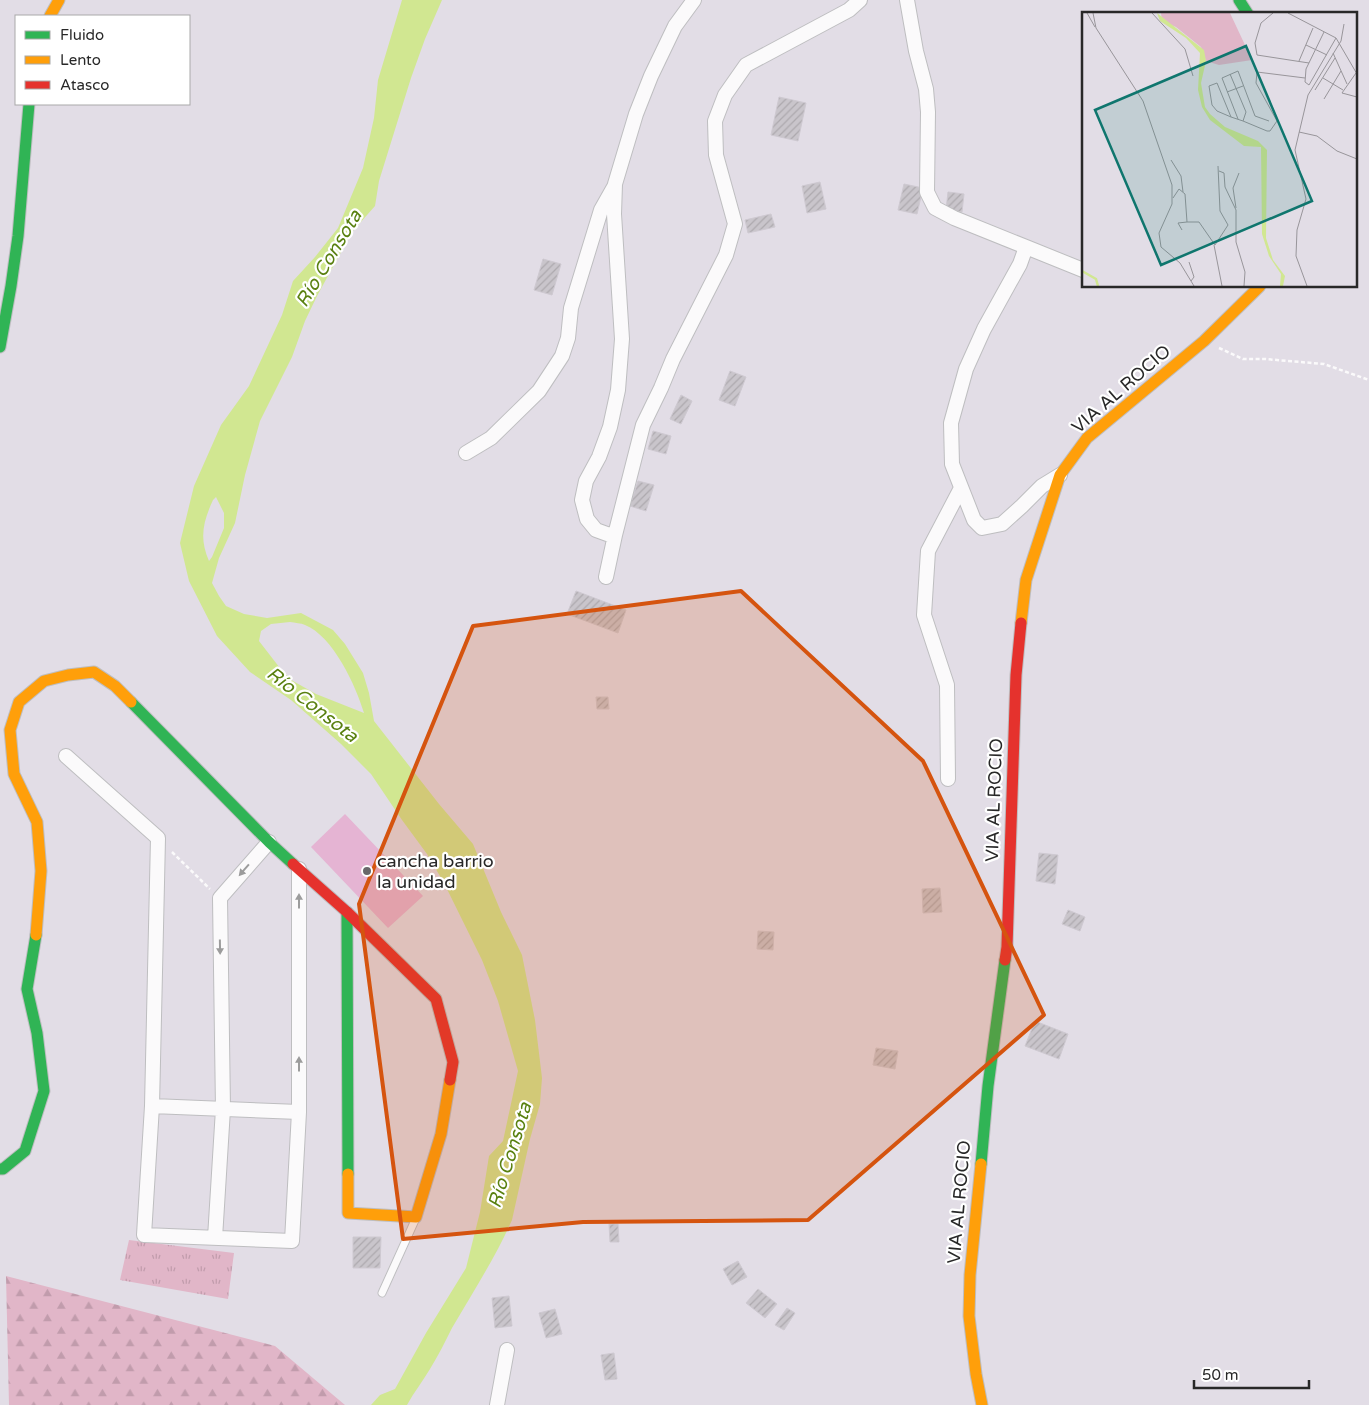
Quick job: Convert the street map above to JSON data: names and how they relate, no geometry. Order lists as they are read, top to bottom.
{
  "streets": {
    "street": ["VIA AL ROCIO"]
  },
  "water": ["Río Consota"],
  "places": ["cancha barrio la unidad"],
  "legend": ["Fluido", "Lento", "Atasco"],
  "scale_bar": "50 m"
}
